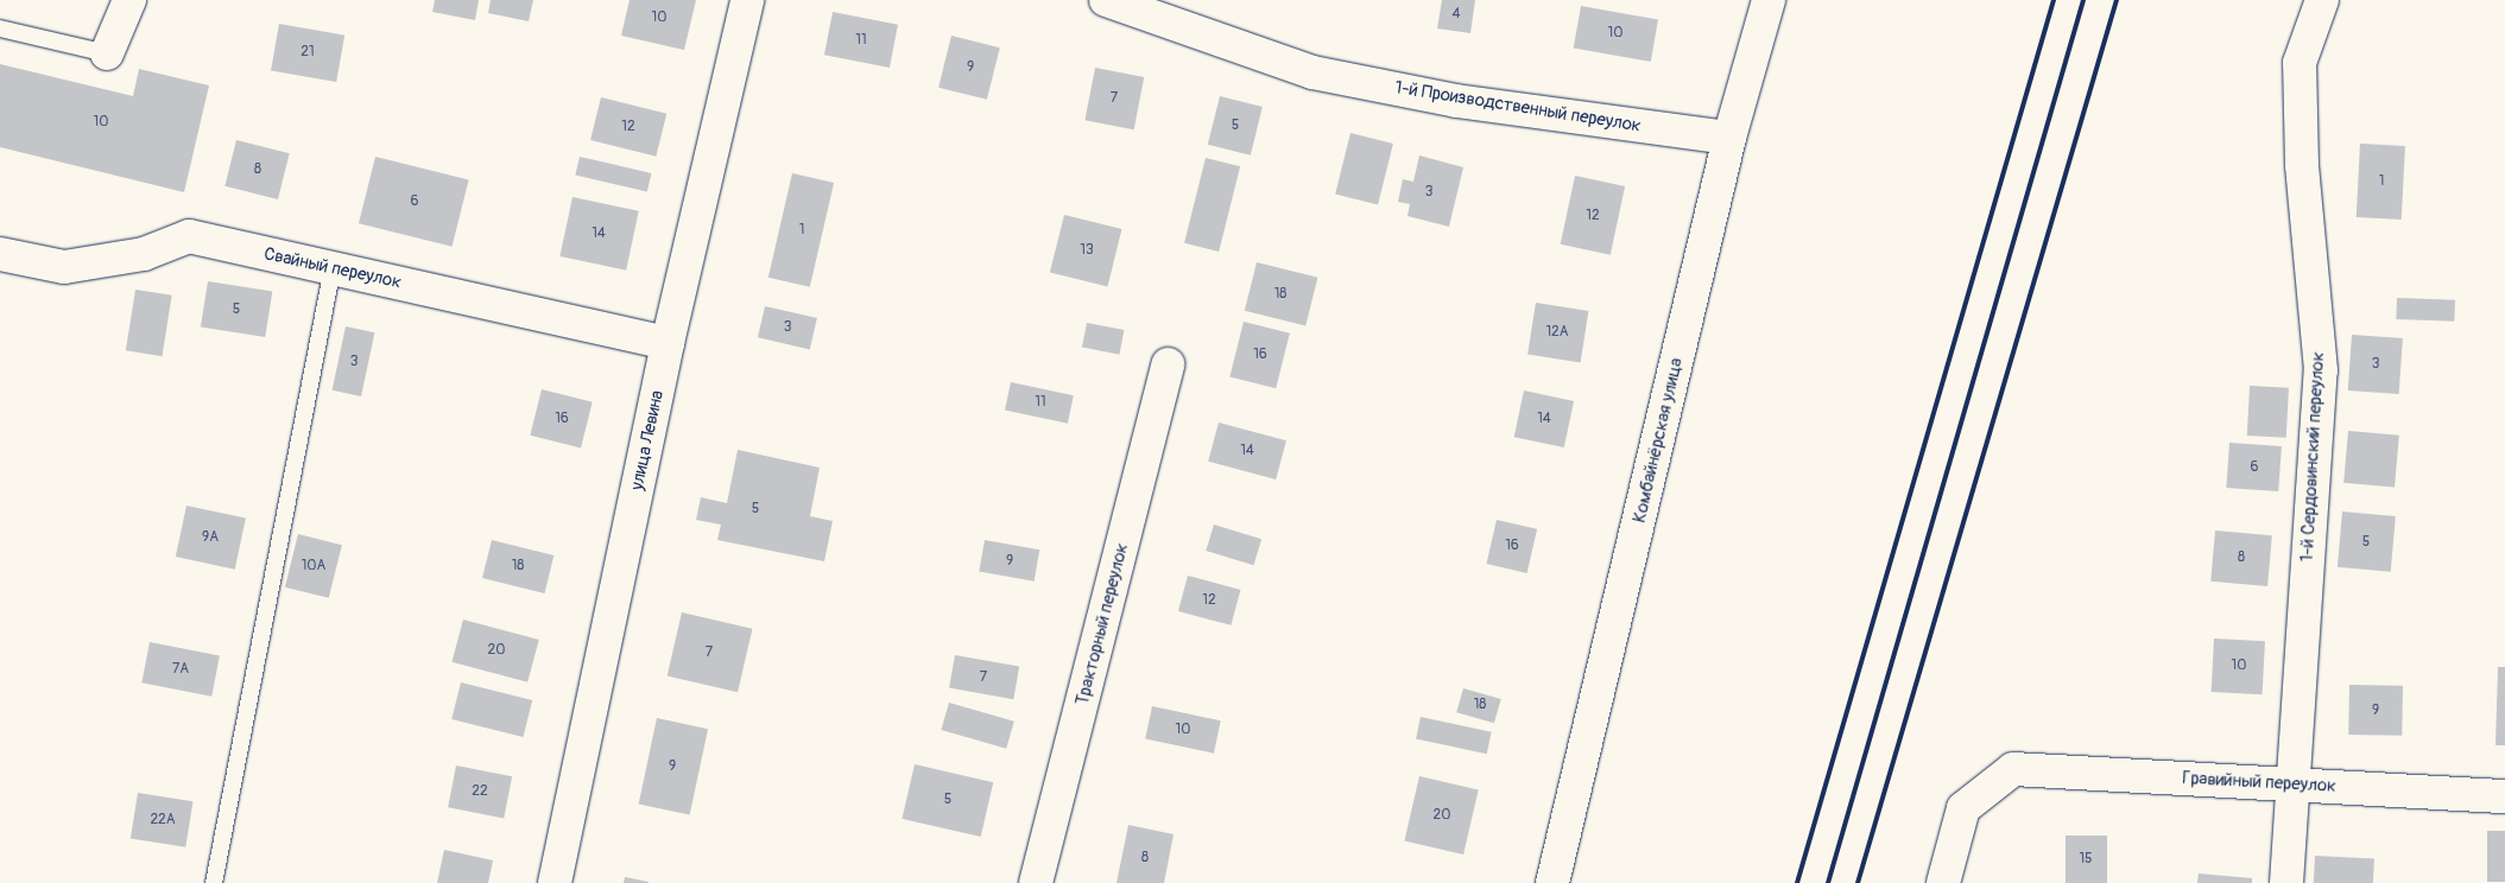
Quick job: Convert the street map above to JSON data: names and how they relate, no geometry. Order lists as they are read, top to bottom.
{
  "streets": {
    "street": [
      "1-й Производственный переулок",
      "Свайный переулок",
      "улица Левина",
      "Комбайнёрская улица",
      "1-й Сердовинский переулок",
      "Тракторный переулок",
      "Гравийный переулок"
    ]
  },
  "crossings": [
    ["1-й Производственный переулок", "Комбайнёрская улица"],
    ["Свайный переулок", "улица Левина"],
    ["1-й Сердовинский переулок", "Гравийный переулок"]
  ],
  "house_numbers": [
    "4",
    "10",
    "10",
    "11",
    "21",
    "9",
    "7",
    "10",
    "5",
    "12",
    "8",
    "1",
    "3",
    "6",
    "12",
    "1",
    "14",
    "13",
    "18",
    "5",
    "3",
    "12А",
    "16",
    "3",
    "3",
    "11",
    "16",
    "14",
    "14",
    "6",
    "5",
    "9А",
    "5",
    "16",
    "8",
    "9",
    "10А",
    "18",
    "12",
    "20",
    "7",
    "10",
    "7А",
    "7",
    "18",
    "9",
    "10",
    "9",
    "22",
    "5",
    "20",
    "22А",
    "8",
    "15"
  ]
}
